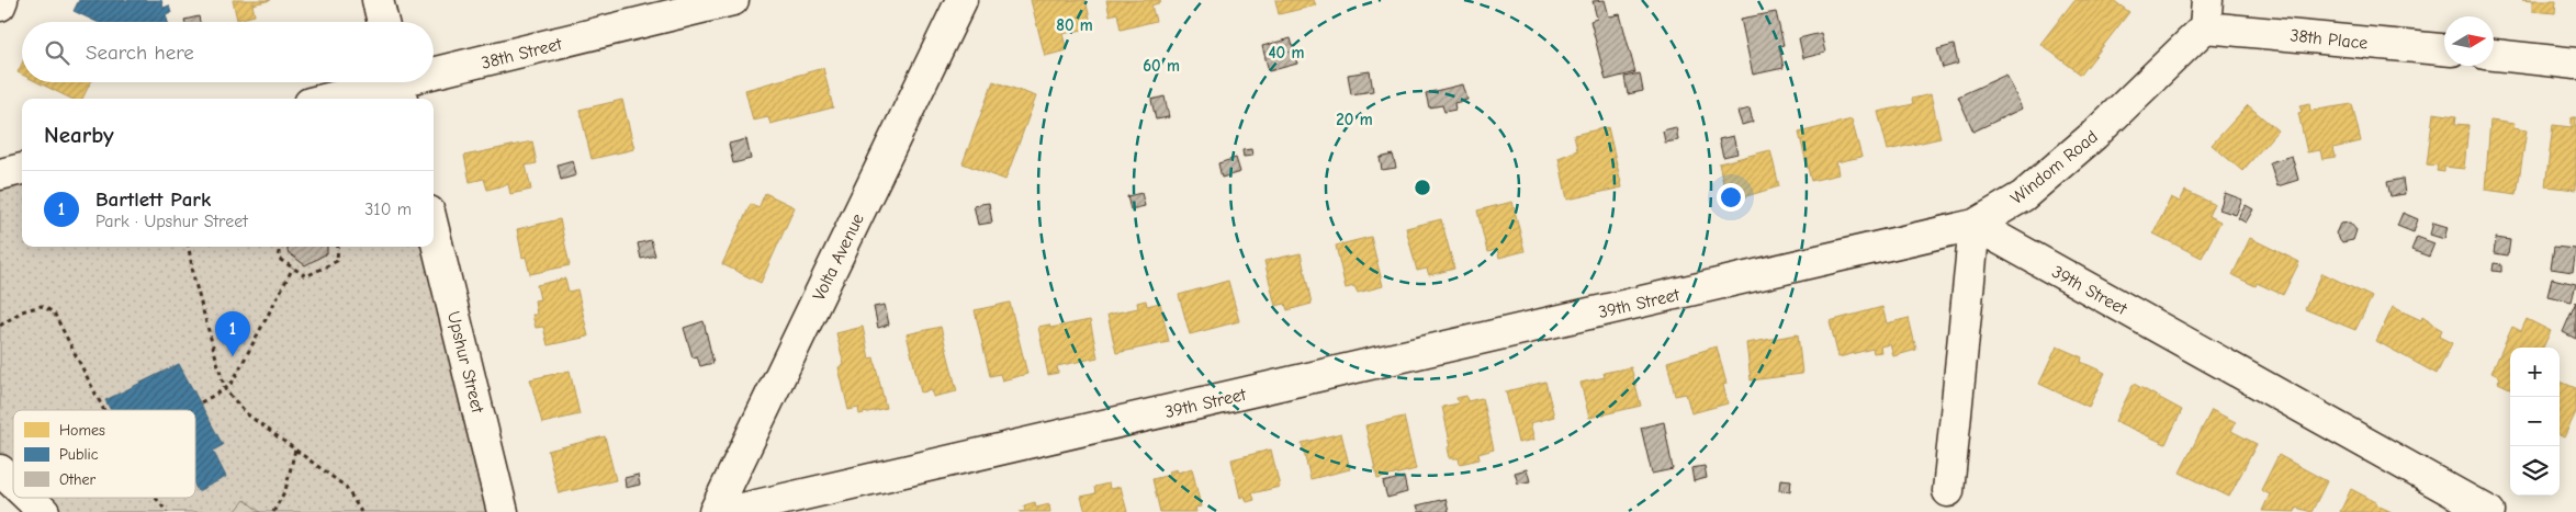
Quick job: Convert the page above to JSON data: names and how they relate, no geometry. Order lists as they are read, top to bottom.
{
  "streets": {
    "street": [
      "38th Place",
      "38th Street",
      "Windom Road",
      "Volta Avenue",
      "39th Street",
      "Upshur Street"
    ]
  },
  "crossings": [
    ["38th Place", "Windom Road"],
    ["Windom Road", "39th Street"]
  ],
  "legend": ["Homes", "Public", "Other"],
  "north": "right",
  "page": {
    "search": "Search here",
    "heading": "Nearby",
    "list": [
      {
        "mark": "1",
        "name": "Bartlett Park",
        "note": "Park · Upshur Street",
        "value": "310 m"
      }
    ],
    "pins": "1",
    "map_buttons": ["+", "−"]
  },
  "rings": [
    "80 m",
    "40 m",
    "60 m",
    "20 m"
  ]
}
